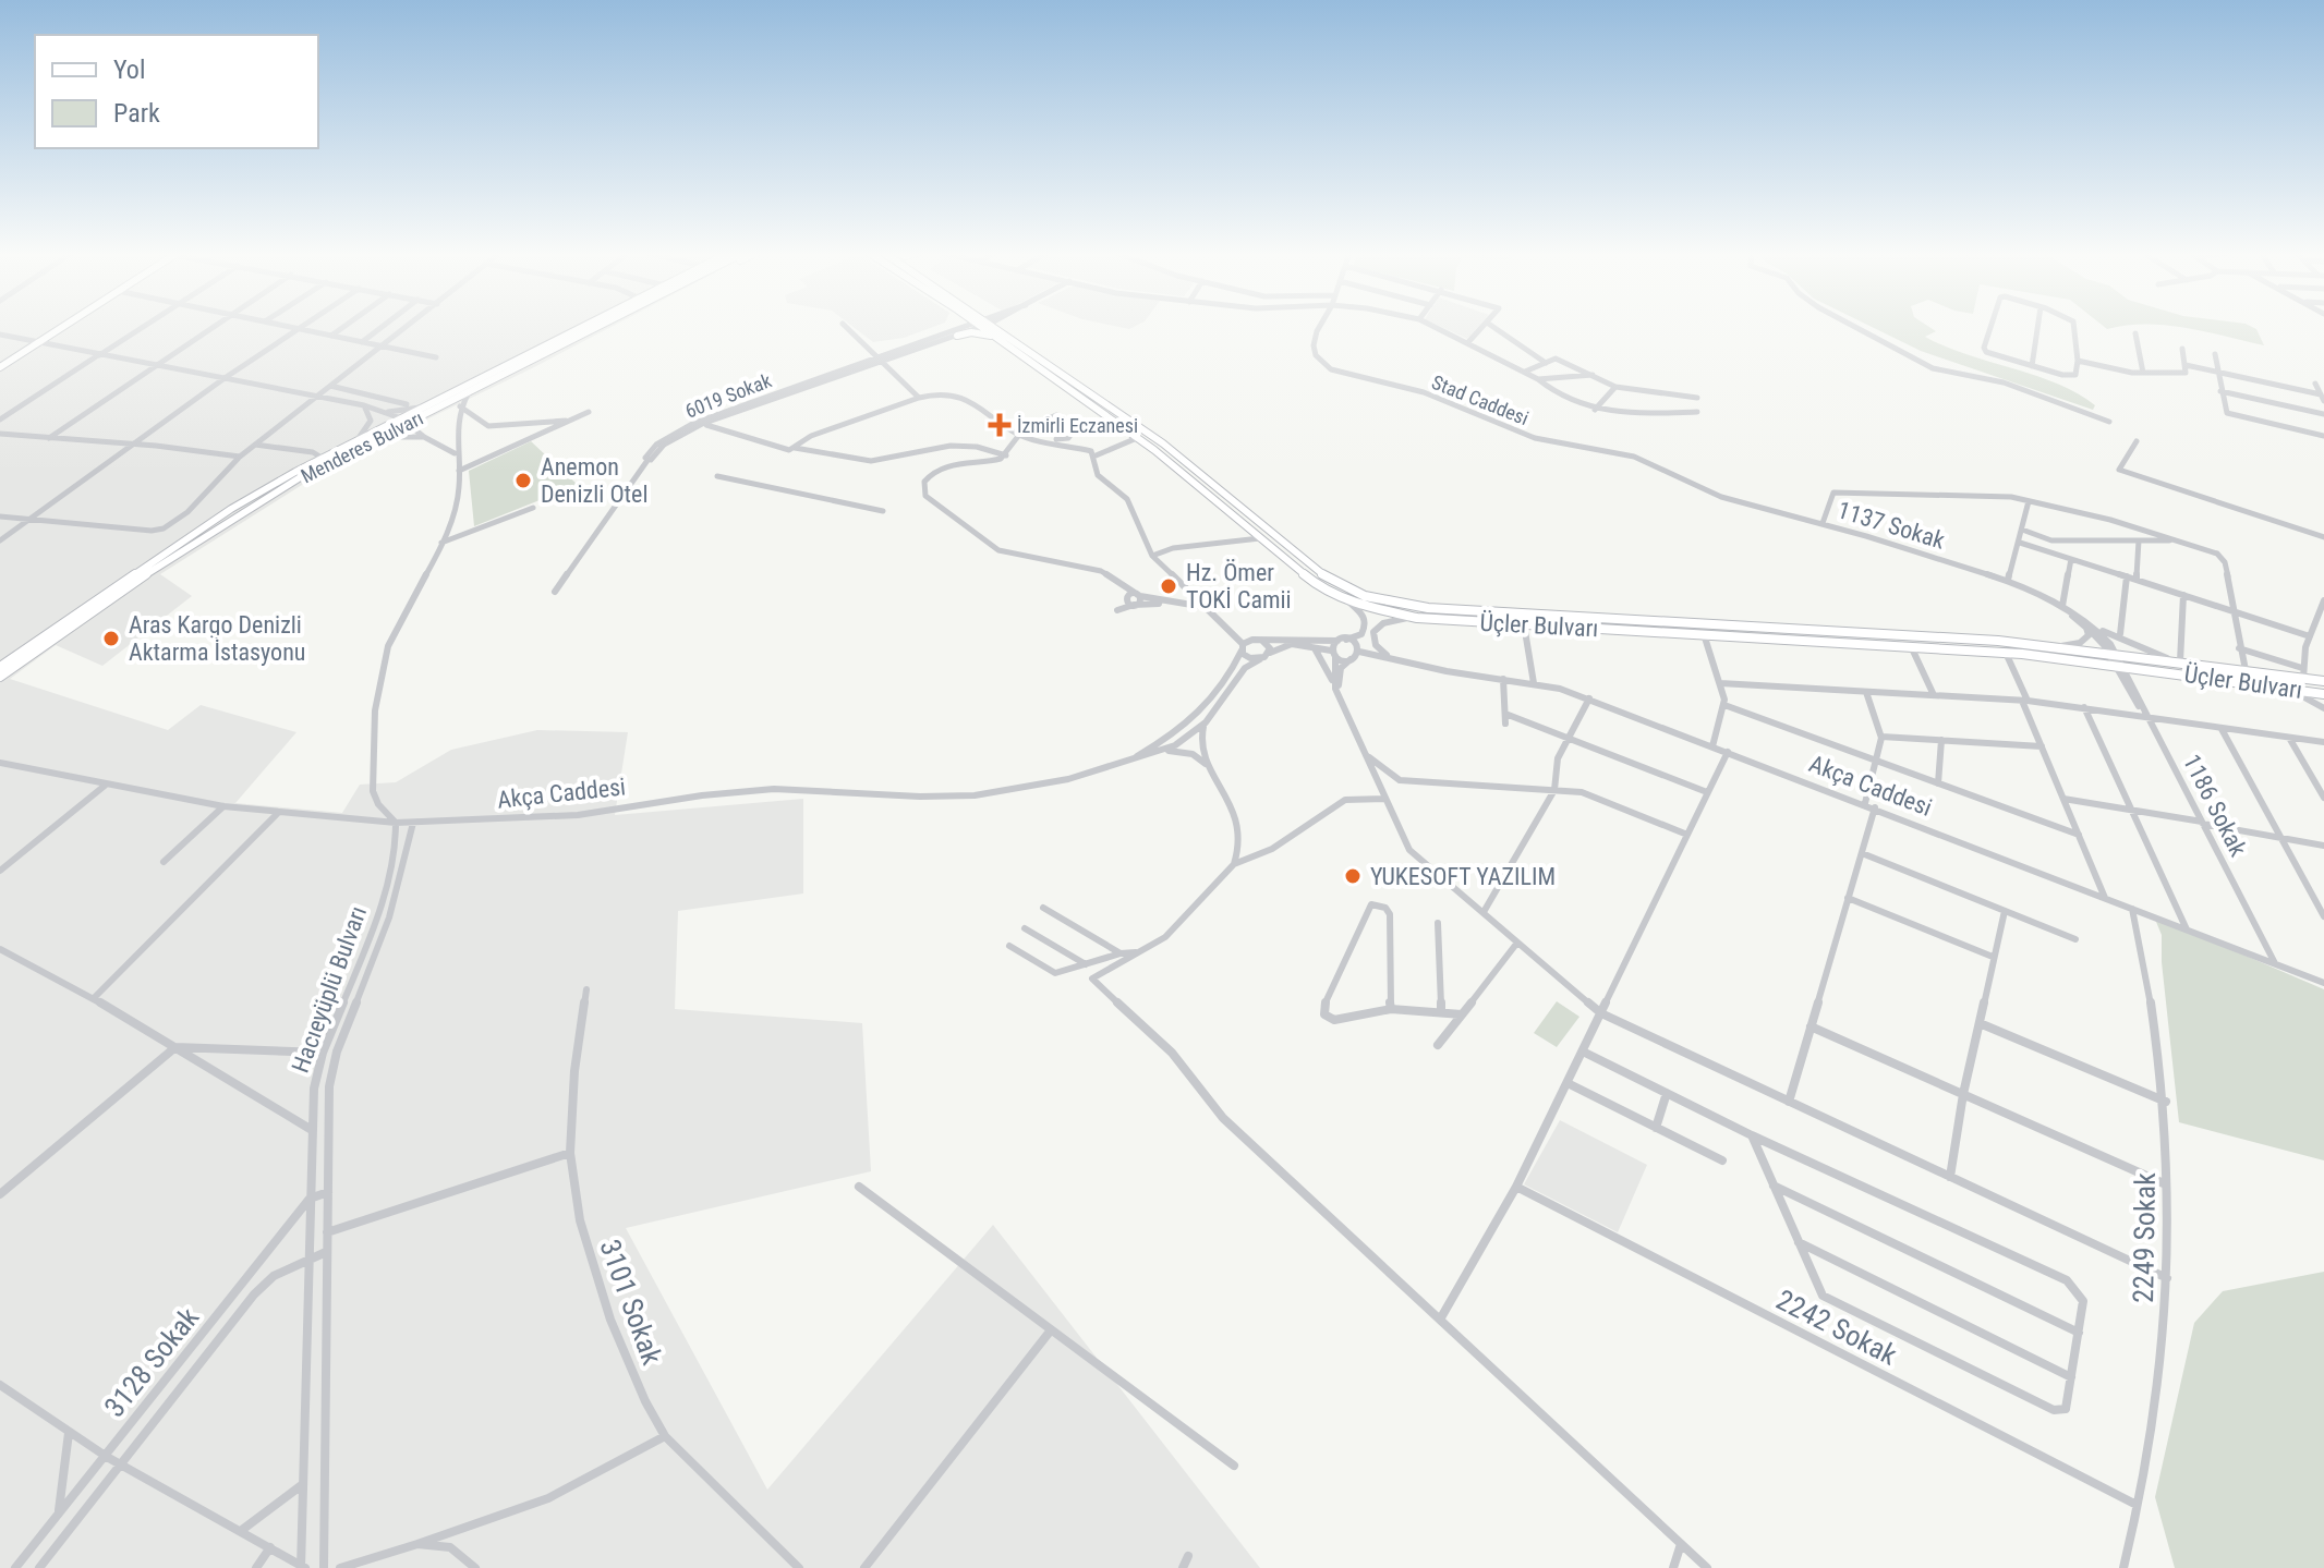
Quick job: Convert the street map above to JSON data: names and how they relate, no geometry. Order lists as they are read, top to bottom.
{
  "streets": {
    "main road": ["Menderes Bulvarı", "Üçler Bulvarı"],
    "street": [
      "6019 Sokak",
      "Stad Caddesi",
      "1137 Sokak",
      "Akça Caddesi",
      "1186 Sokak",
      "Hacıeyüplü Bulvarı",
      "2249 Sokak",
      "3101 Sokak",
      "2242 Sokak",
      "3128 Sokak"
    ]
  },
  "crossings": [
    ["Stad Caddesi", "1137 Sokak"],
    ["1137 Sokak", "Üçler Bulvarı"],
    ["1137 Sokak", "1186 Sokak"],
    ["Üçler Bulvarı", "1186 Sokak"],
    ["Akça Caddesi", "1186 Sokak"],
    ["Akça Caddesi", "Hacıeyüplü Bulvarı"],
    ["Akça Caddesi", "2249 Sokak"],
    ["Hacıeyüplü Bulvarı", "3128 Sokak"],
    ["2249 Sokak", "2242 Sokak"]
  ],
  "places": {
    "health": ["İzmirli Eczanesi"],
    "other": [
      "Anemon Denizli Otel",
      "Hz. Ömer TOKİ Camii",
      "Aras Kargo Denizli Aktarma İstasyonu",
      "YUKESOFT YAZILIM"
    ]
  },
  "legend": ["Yol", "Park"]
}
